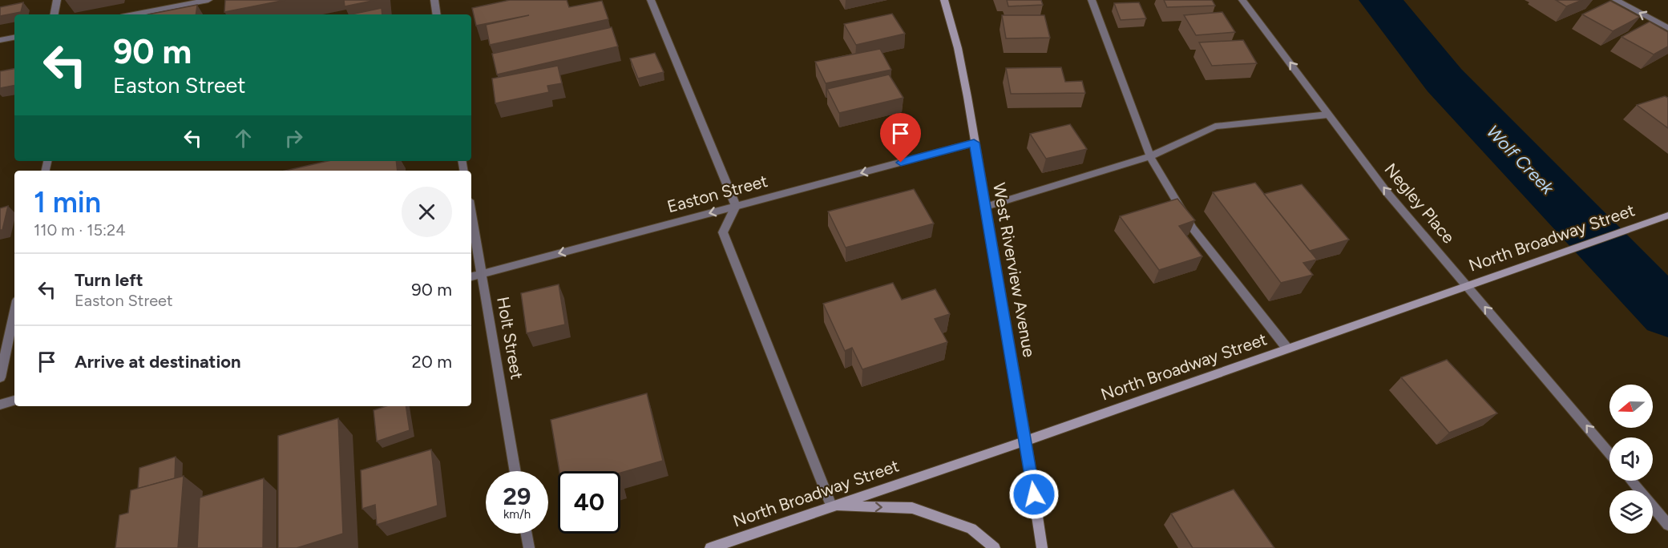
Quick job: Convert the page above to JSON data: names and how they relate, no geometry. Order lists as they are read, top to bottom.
{
  "streets": {
    "street": [
      "Easton Street",
      "Negley Place",
      "North Broadway Street",
      "West Riverview Avenue",
      "Holt Street"
    ]
  },
  "crossings": [
    ["Easton Street", "West Riverview Avenue"],
    ["Easton Street", "Holt Street"],
    ["Negley Place", "North Broadway Street"],
    ["North Broadway Street", "West Riverview Avenue"]
  ],
  "one_way": ["Easton Street", "Negley Place"],
  "water": ["Wolf Creek"],
  "north": "left",
  "page": {
    "turn": ["90 m", "Easton Street"],
    "heading": ["1 min", "110 m · 15:24"],
    "list": [
      {
        "name": "Turn left",
        "note": "Easton Street",
        "value": "90 m"
      },
      {
        "name": "Arrive at destination",
        "value": "20 m"
      }
    ],
    "speed": "29 km/h",
    "limit": "40"
  }
}
